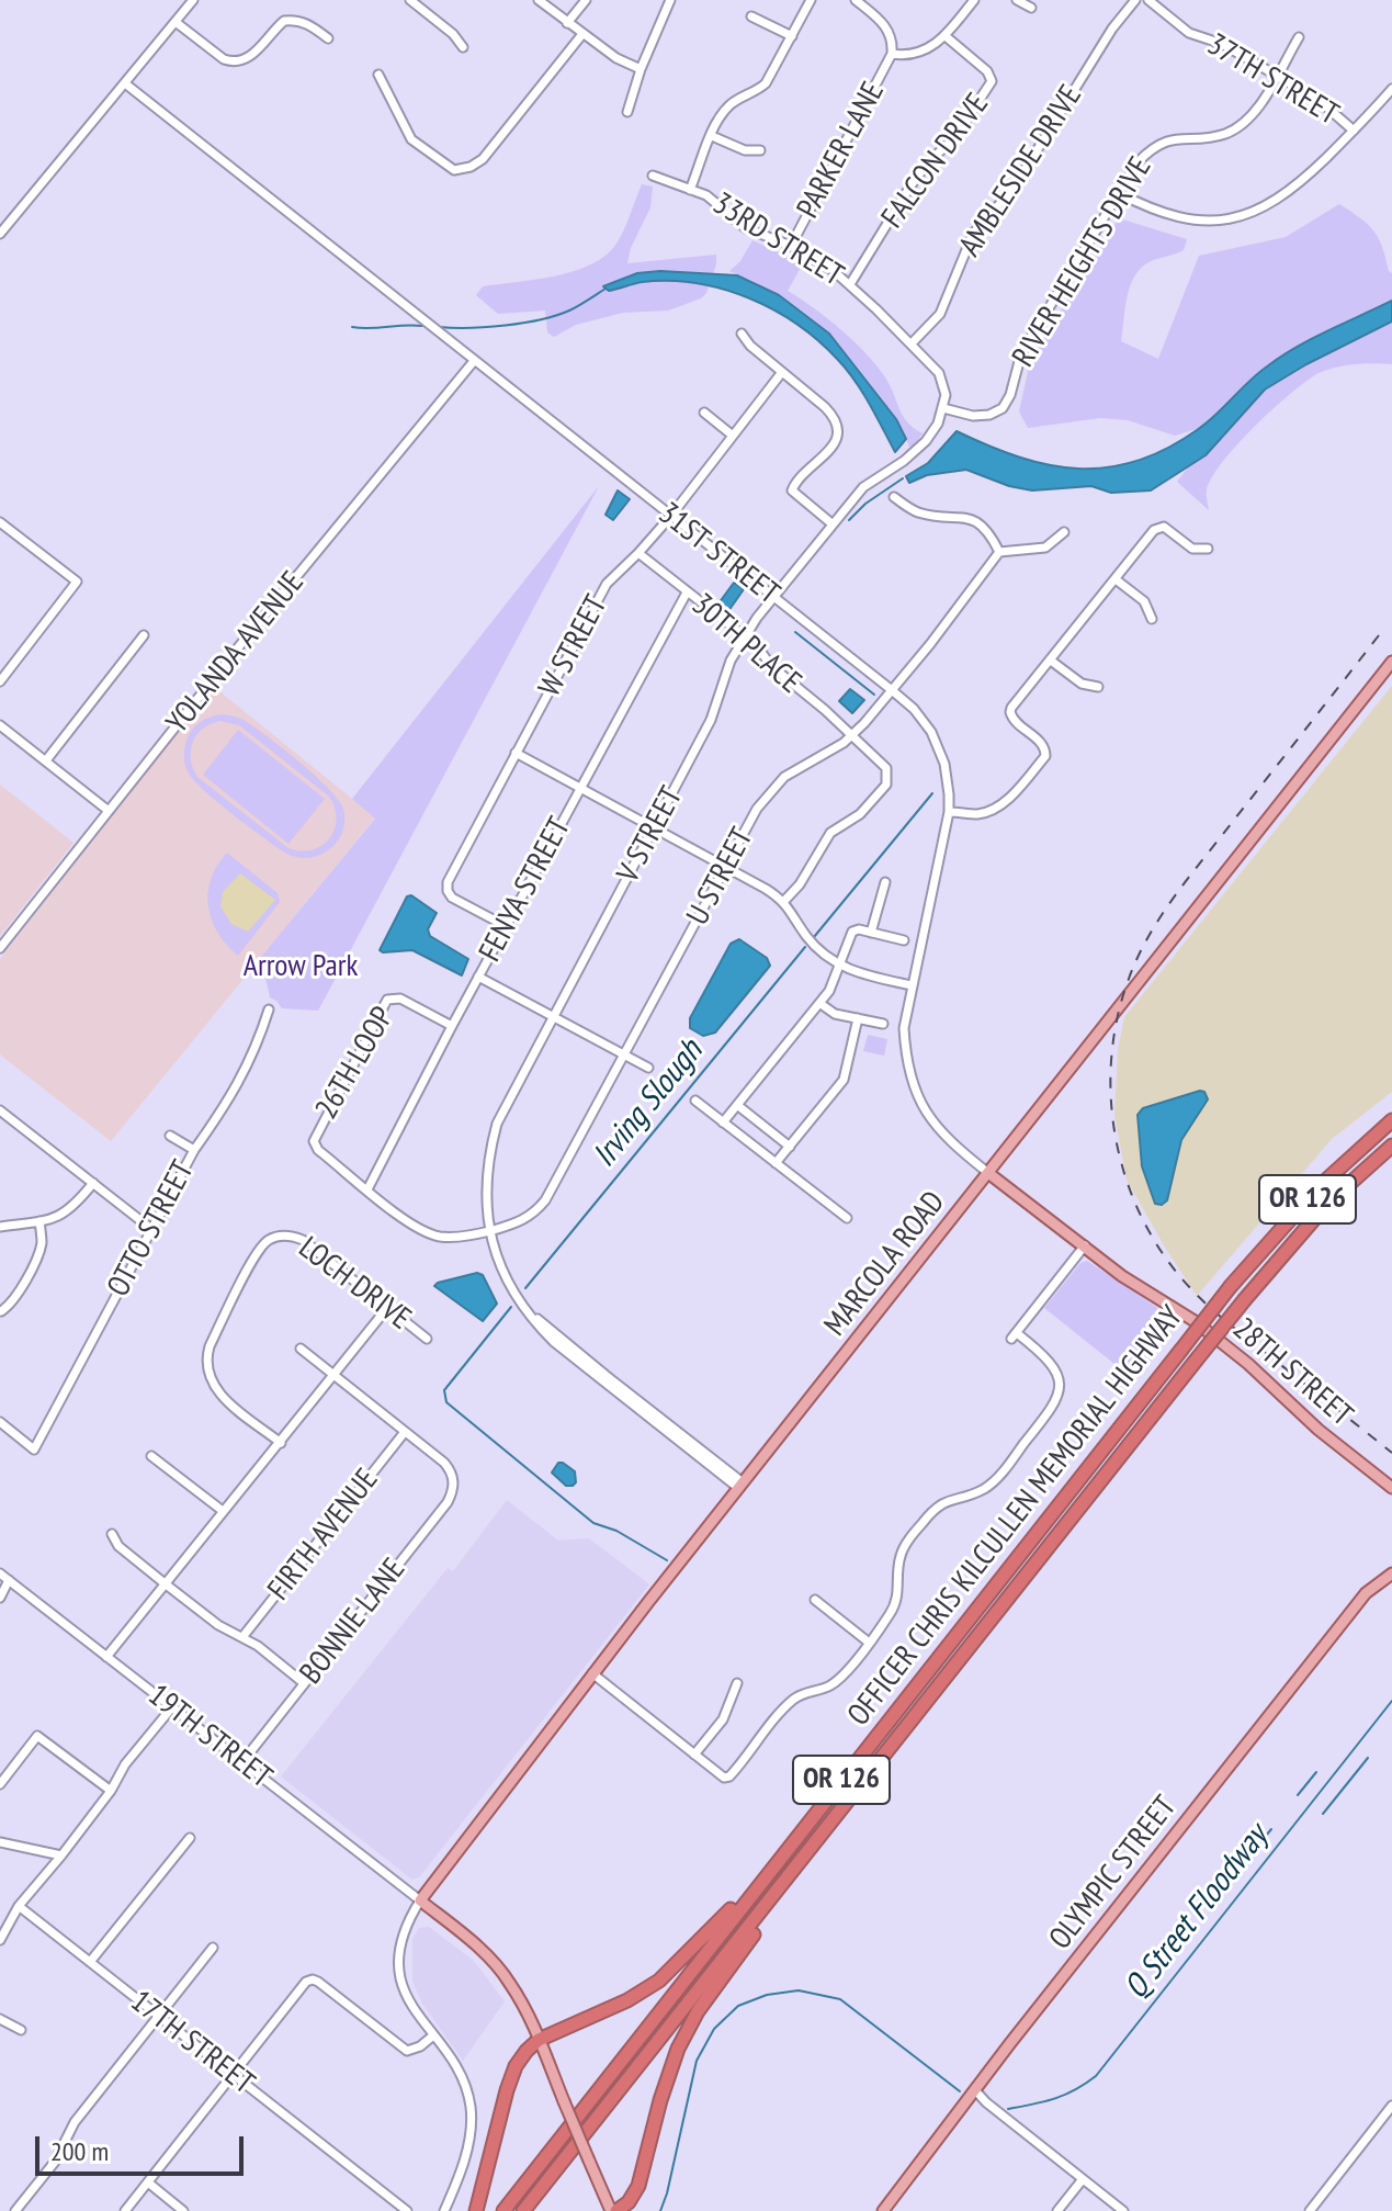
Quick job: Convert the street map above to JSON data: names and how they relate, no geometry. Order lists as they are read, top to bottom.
{
  "streets": {
    "highway": ["OR 126", "OFFICER CHRIS KILCULLEN MEMORIAL HIGHWAY"],
    "main road": ["MARCOLA ROAD", "28TH STREET", "OLYMPIC STREET"],
    "street": [
      "37TH STREET",
      "PARKER LANE",
      "FALCON DRIVE",
      "AMBLESIDE DRIVE",
      "33RD STREET",
      "RIVER HEIGHTS DRIVE",
      "31ST STREET",
      "30TH PLACE",
      "W STREET",
      "YOLANDA AVENUE",
      "V STREET",
      "U STREET",
      "FENYA STREET",
      "26TH LOOP",
      "OTTO STREET",
      "LOCH DRIVE",
      "FIRTH AVENUE",
      "BONNIE LANE",
      "19TH STREET",
      "17TH STREET"
    ]
  },
  "crossings": [
    ["37TH STREET", "RIVER HEIGHTS DRIVE"],
    ["PARKER LANE", "33RD STREET"],
    ["FALCON DRIVE", "33RD STREET"],
    ["AMBLESIDE DRIVE", "33RD STREET"],
    ["33RD STREET", "RIVER HEIGHTS DRIVE"],
    ["33RD STREET", "V STREET"],
    ["RIVER HEIGHTS DRIVE", "V STREET"],
    ["31ST STREET", "W STREET"],
    ["31ST STREET", "YOLANDA AVENUE"],
    ["31ST STREET", "V STREET"],
    ["31ST STREET", "U STREET"],
    ["31ST STREET", "MARCOLA ROAD"],
    ["31ST STREET", "28TH STREET"],
    ["30TH PLACE", "W STREET"],
    ["30TH PLACE", "V STREET"],
    ["30TH PLACE", "U STREET"],
    ["30TH PLACE", "FENYA STREET"],
    ["W STREET", "FENYA STREET"],
    ["V STREET", "U STREET"],
    ["V STREET", "26TH LOOP"],
    ["V STREET", "MARCOLA ROAD"],
    ["U STREET", "26TH LOOP"],
    ["FENYA STREET", "26TH LOOP"],
    ["MARCOLA ROAD", "28TH STREET"],
    ["MARCOLA ROAD", "19TH STREET"],
    ["FIRTH AVENUE", "BONNIE LANE"],
    ["BONNIE LANE", "19TH STREET"]
  ],
  "water": ["Irving Slough", "Q Street Floodway"],
  "parks": ["Arrow Park"],
  "scale_bar": "200 m"
}
